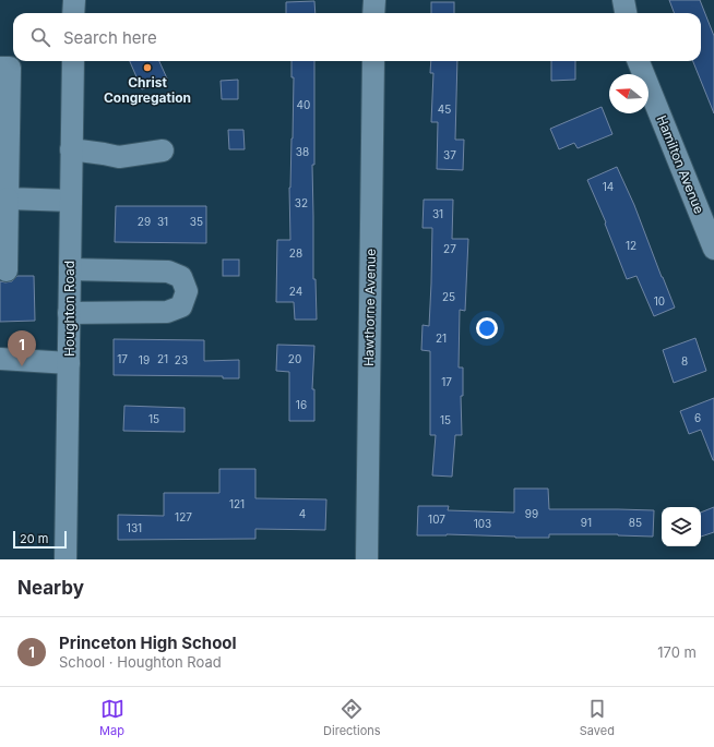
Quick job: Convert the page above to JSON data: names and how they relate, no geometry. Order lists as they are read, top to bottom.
{
  "streets": {
    "street": ["Hamilton Avenue", "Hawthorne Avenue", "Houghton Road"]
  },
  "places": ["Christ Congregation"],
  "house_numbers": [
    "40",
    "45",
    "38",
    "37",
    "14",
    "32",
    "31",
    "29",
    "31",
    "35",
    "12",
    "27",
    "28",
    "24",
    "25",
    "10",
    "21",
    "17",
    "21",
    "20",
    "19",
    "23",
    "8",
    "17",
    "16",
    "6",
    "15",
    "15",
    "121",
    "4",
    "99",
    "127",
    "107",
    "91",
    "85",
    "103",
    "131"
  ],
  "scale_bar": "20 m",
  "north": "left",
  "page": {
    "search": "Search here",
    "pins": "1",
    "scale": "20 m",
    "heading": "Nearby",
    "list": [
      {
        "mark": "1",
        "name": "Princeton High School",
        "note": "School · Houghton Road",
        "value": "170 m"
      }
    ],
    "nav": ["Map", "Directions", "Saved"]
  }
}
